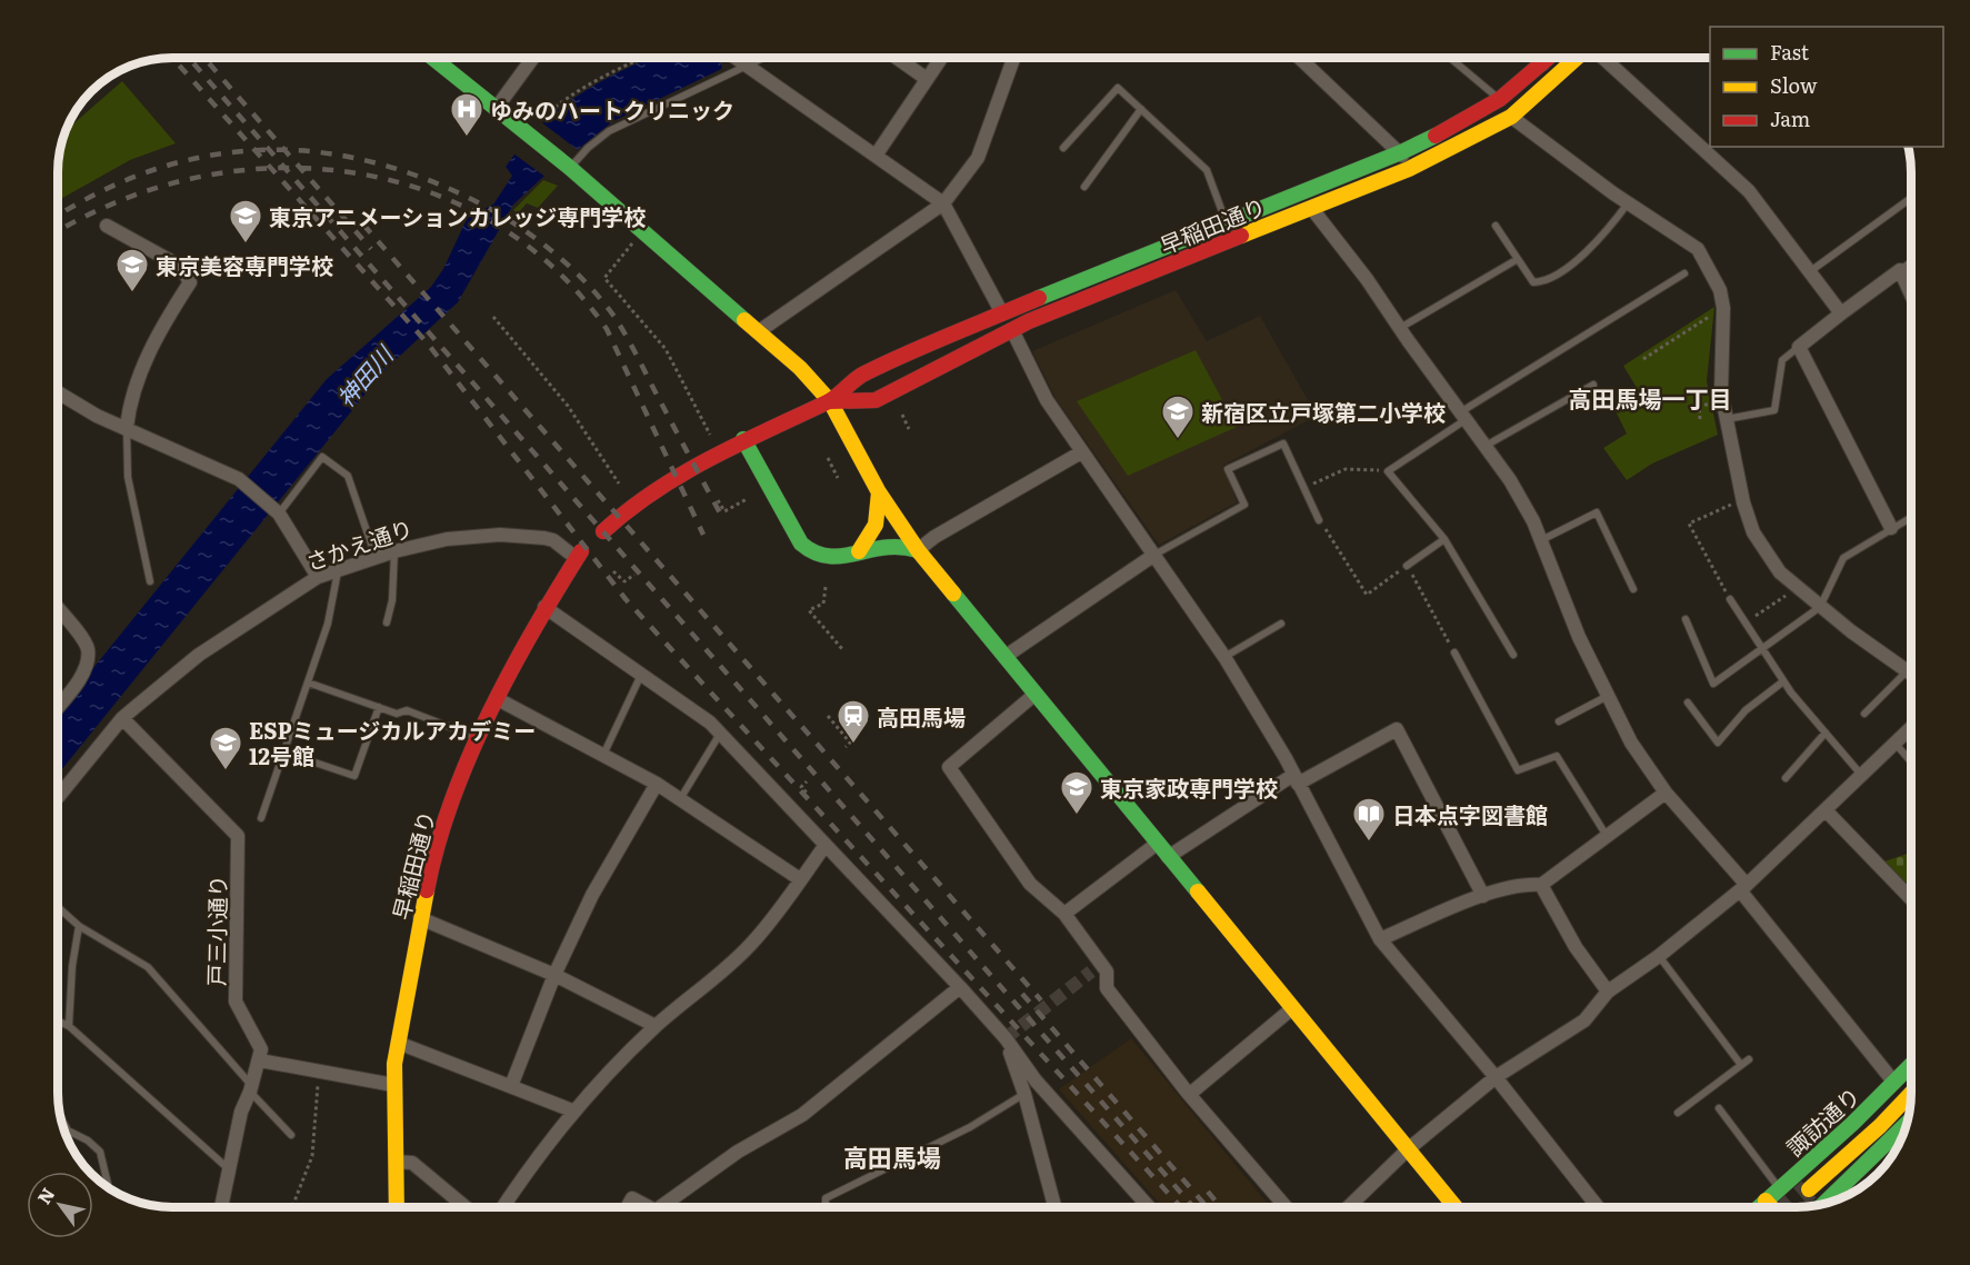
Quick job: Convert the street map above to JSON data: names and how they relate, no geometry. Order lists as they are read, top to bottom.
{
  "streets": {
    "main road": ["早稲田通り", "諏訪通り"],
    "street": ["さかえ通り", "戸三小通り"]
  },
  "crossings": [
    ["早稲田通り", "さかえ通り"],
    ["さかえ通り", "戸三小通り"]
  ],
  "districts": ["高田馬場一丁目", "高田馬場"],
  "water": ["神田川"],
  "places": {
    "hospital": ["ゆみのハートクリニック"],
    "school or university": [
      "東京アニメーションカレッジ専門学校",
      "東京美容専門学校",
      "新宿区立戸塚第二小学校",
      "ESPミュージカルアカデミー 12号館",
      "東京家政専門学校"
    ],
    "station": ["高田馬場"],
    "library": ["日本点字図書館"]
  },
  "legend": ["Fast", "Slow", "Jam"],
  "north": "top left"
}
